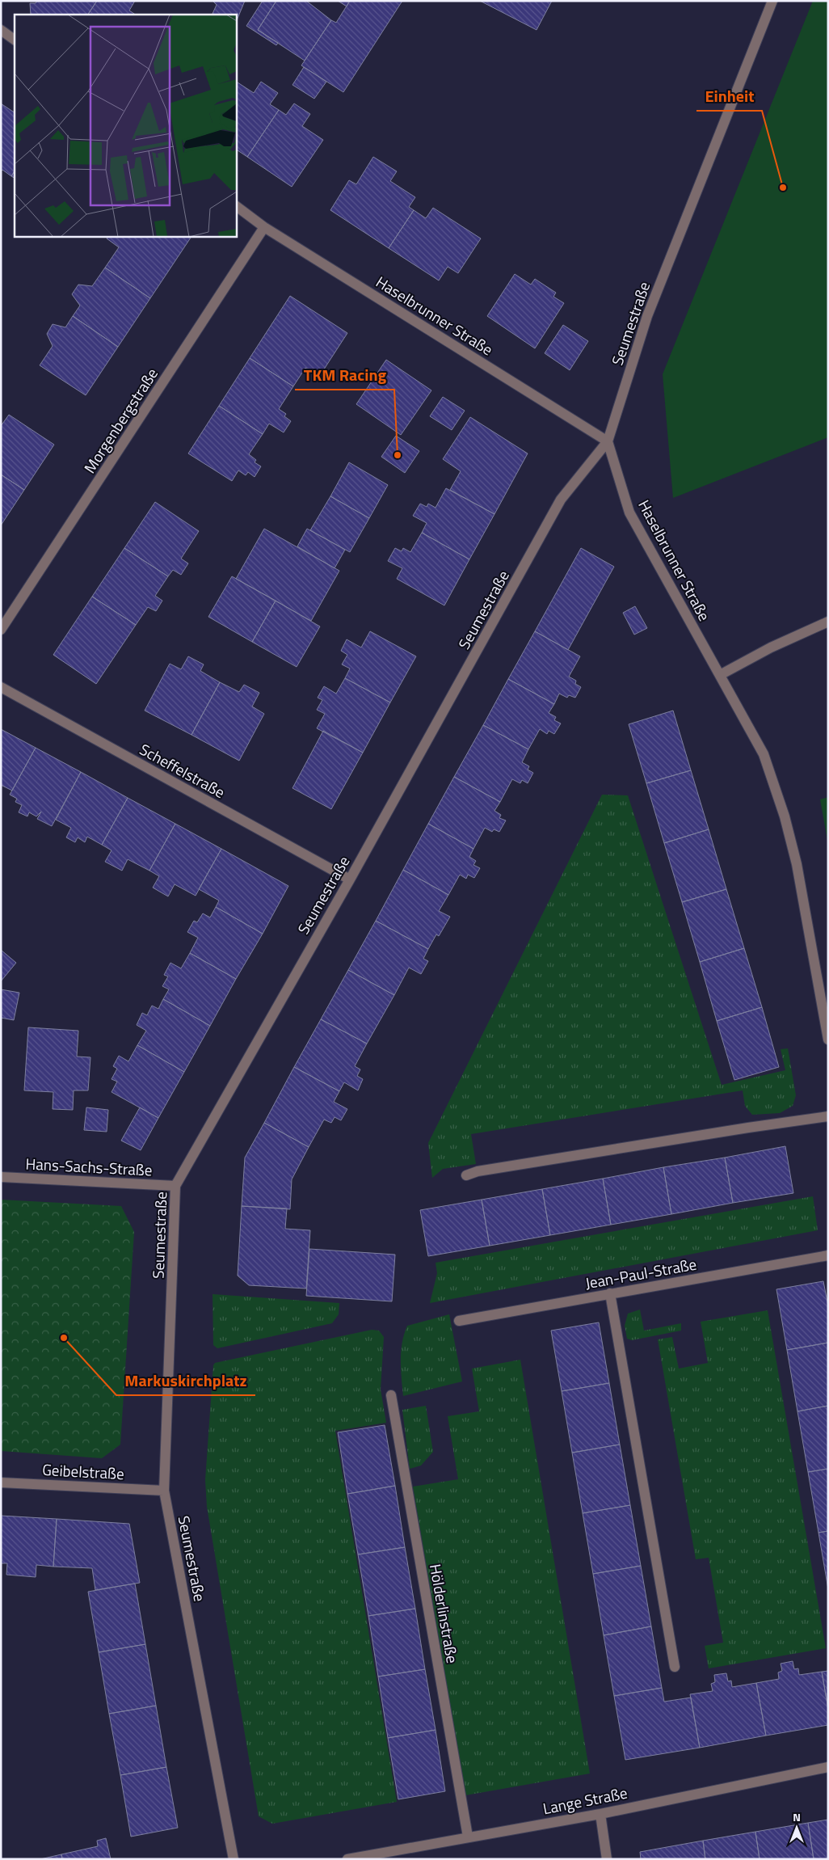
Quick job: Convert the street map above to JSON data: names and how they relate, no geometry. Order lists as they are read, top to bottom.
{
  "streets": {
    "street": [
      "Haselbrunner Straße",
      "Seumestraße",
      "Morgenbergstraße",
      "Scheffelstraße",
      "Hans-Sachs-Straße",
      "Jean-Paul-Straße",
      "Geibelstraße",
      "Hölderlinstraße",
      "Lange Straße"
    ]
  },
  "crossings": [
    ["Haselbrunner Straße", "Seumestraße"],
    ["Haselbrunner Straße", "Morgenbergstraße"],
    ["Seumestraße", "Scheffelstraße"],
    ["Seumestraße", "Hans-Sachs-Straße"],
    ["Seumestraße", "Geibelstraße"],
    ["Hölderlinstraße", "Lange Straße"]
  ],
  "places": ["Einheit", "TKM Racing", "Markuskirchplatz"],
  "north": "top"
}
